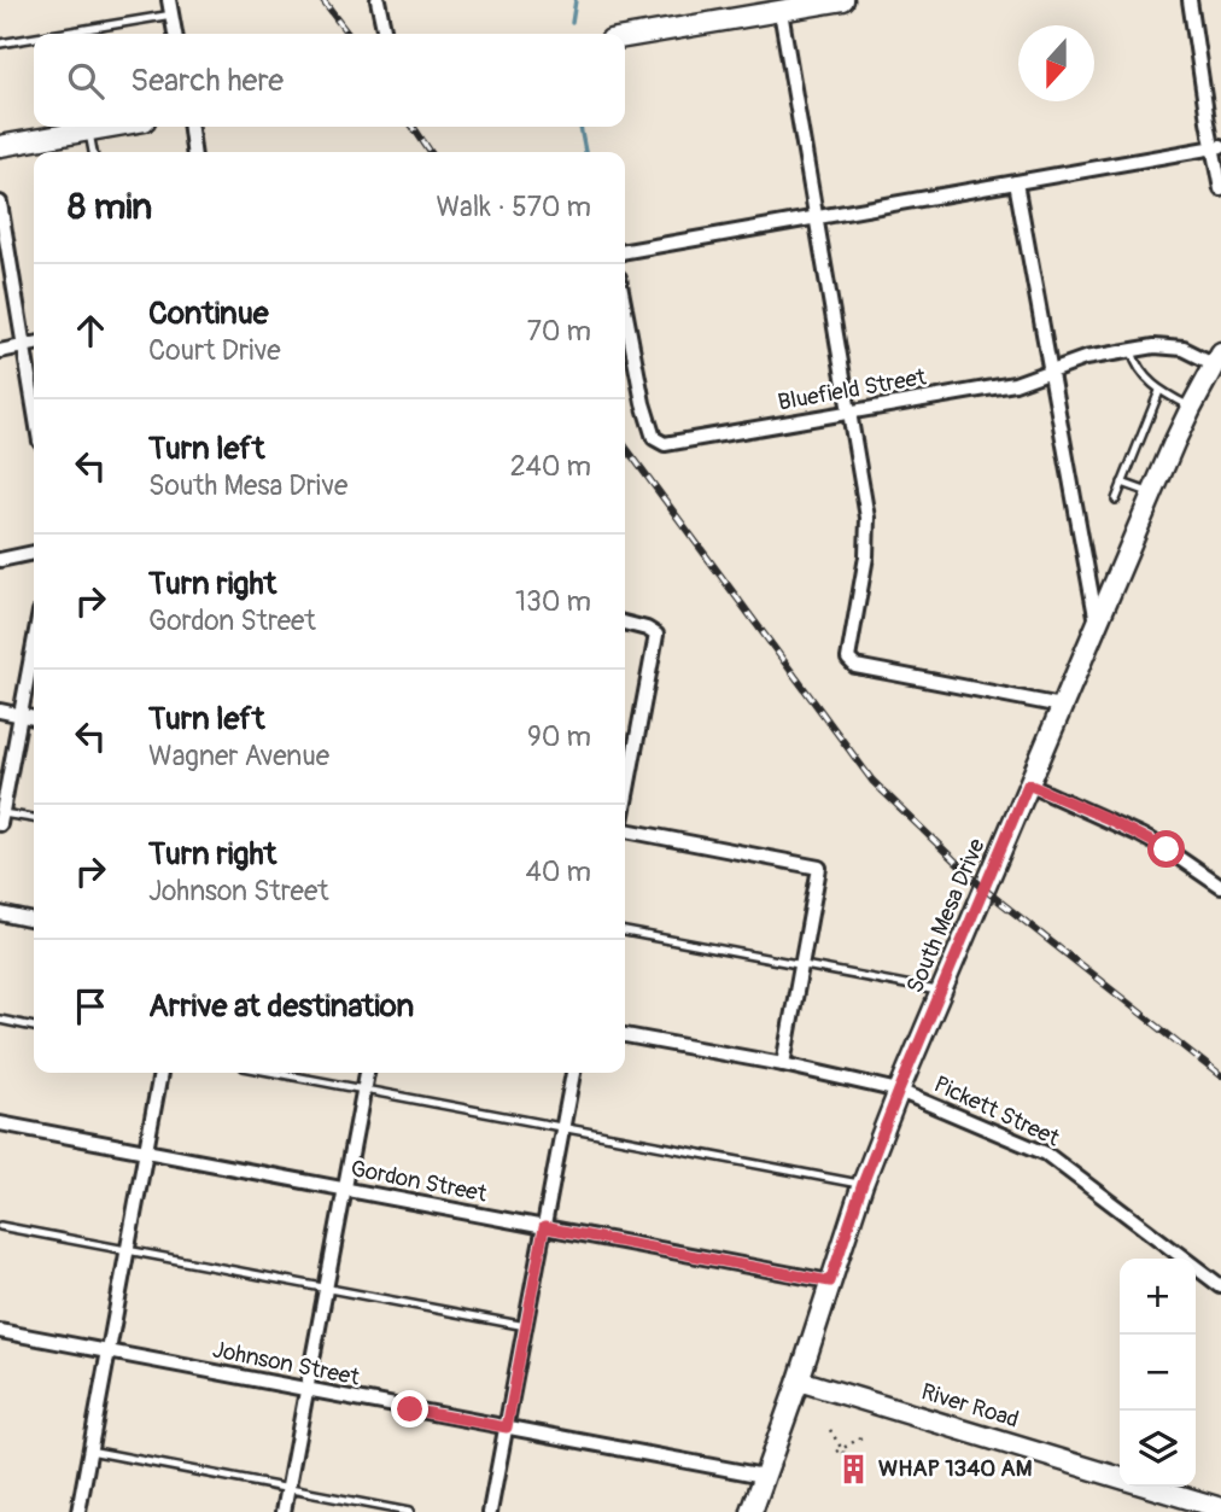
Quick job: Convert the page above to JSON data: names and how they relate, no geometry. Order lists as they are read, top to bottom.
{
  "streets": {
    "main road": ["South Mesa Drive", "River Road"],
    "street": [
      "Bluefield Street",
      "Pickett Street",
      "Gordon Street",
      "Johnson Street"
    ]
  },
  "crossings": [
    ["Bluefield Street", "South Mesa Drive"],
    ["South Mesa Drive", "Pickett Street"],
    ["South Mesa Drive", "Gordon Street"],
    ["South Mesa Drive", "Johnson Street"],
    ["South Mesa Drive", "River Road"]
  ],
  "places": {
    "building": ["WHAP 1340 AM"]
  },
  "north": "bottom",
  "page": {
    "search": "Search here",
    "heading": ["8 min", "Walk · 570 m"],
    "list": [
      ["Continue", "Court Drive", "70 m"],
      ["Turn left", "South Mesa Drive", "240 m"],
      ["Turn right", "Gordon Street", "130 m"],
      ["Turn left", "Wagner Avenue", "90 m"],
      ["Turn right", "Johnson Street", "40 m"],
      "Arrive at destination"
    ],
    "map_buttons": ["+", "−"]
  }
}
